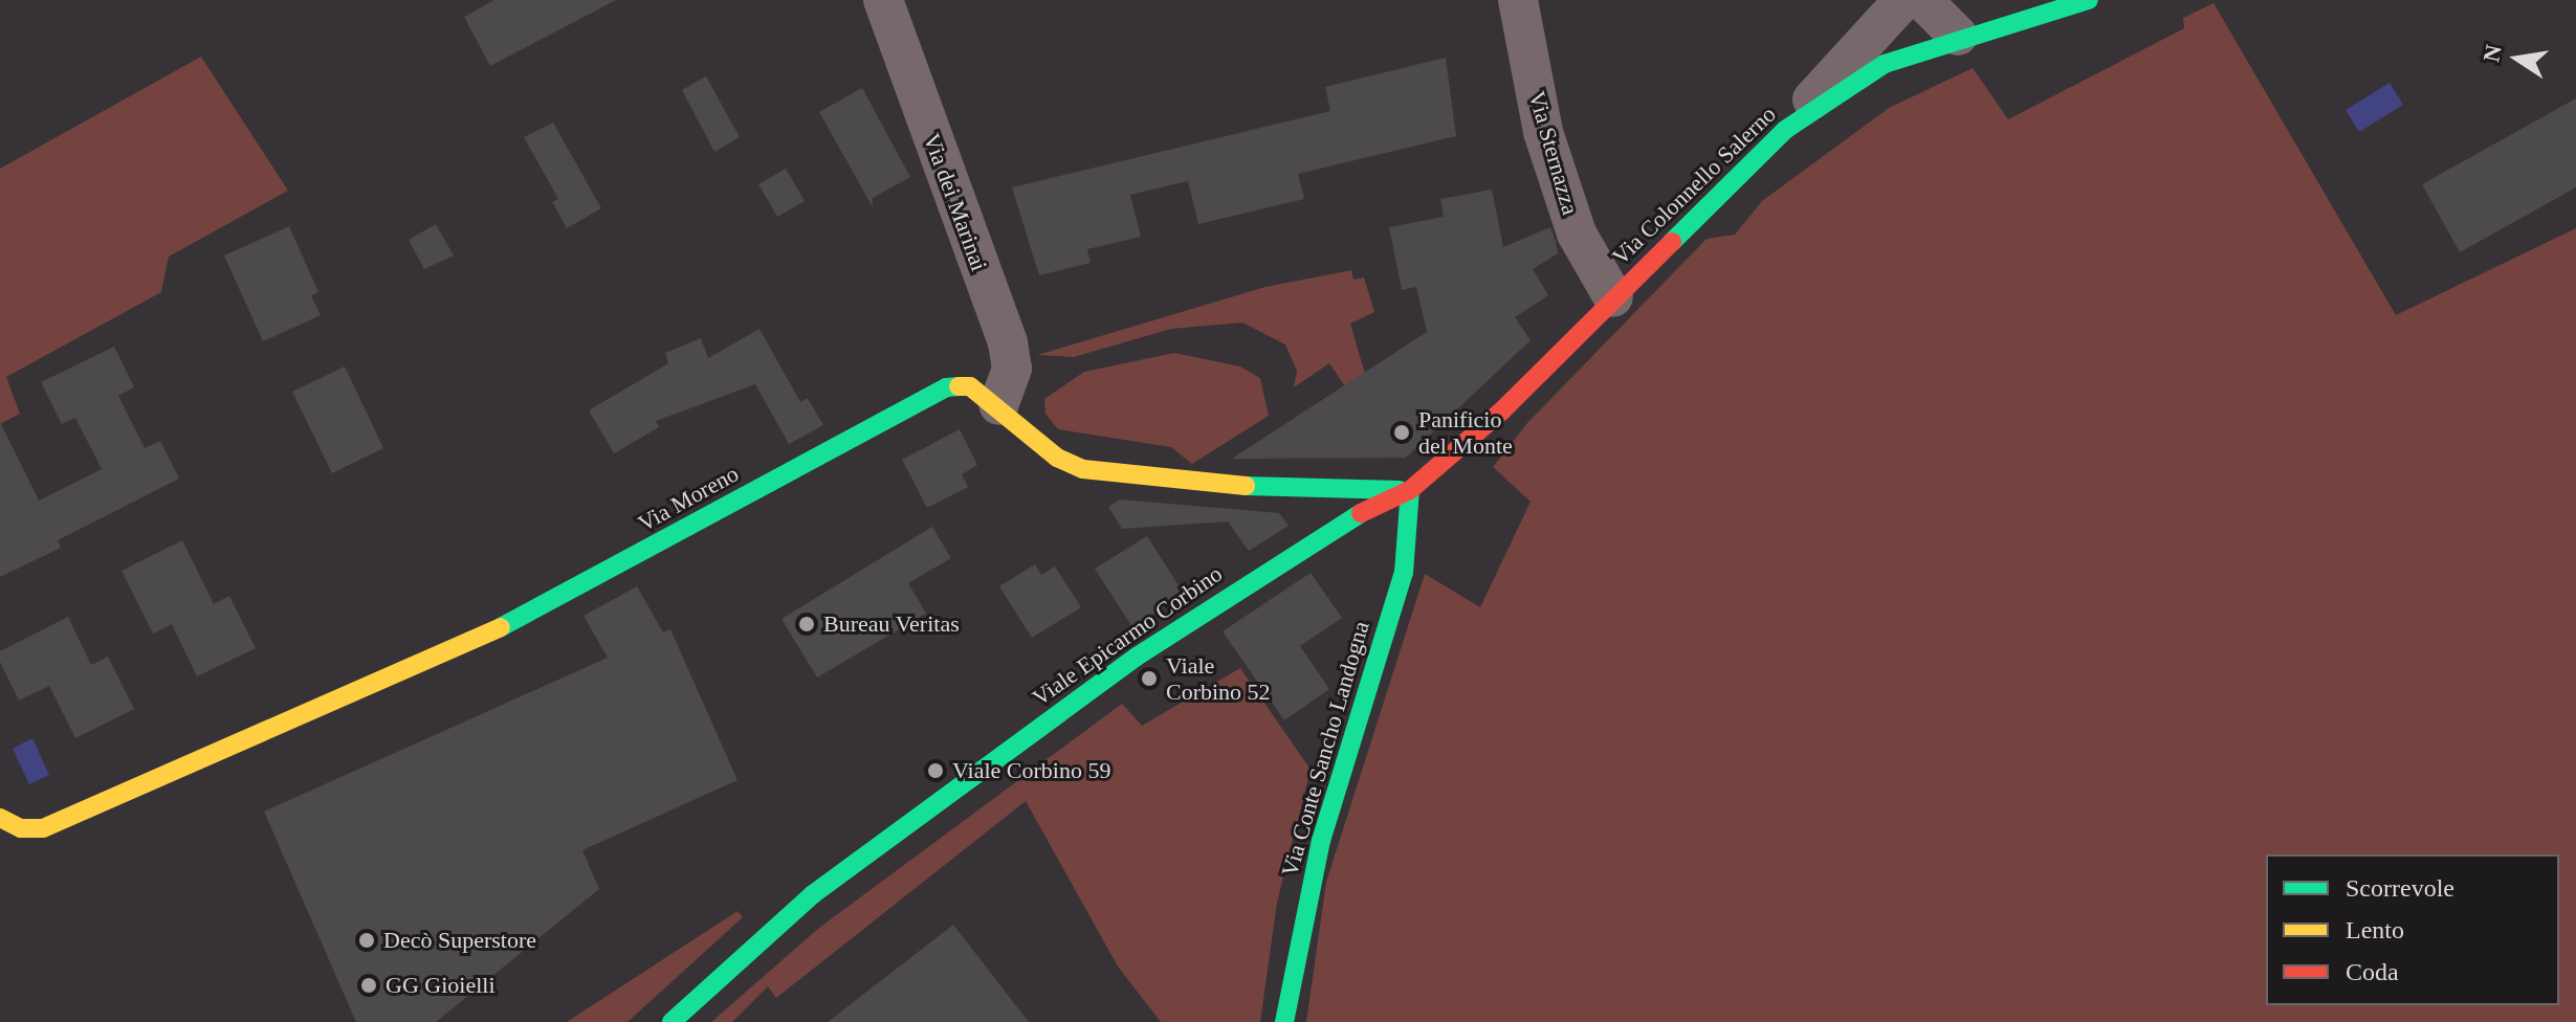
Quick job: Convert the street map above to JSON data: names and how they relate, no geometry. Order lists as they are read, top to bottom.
{
  "streets": {
    "main road": [
      "Via Colonnello Salerno",
      "Via Moreno",
      "Viale Epicarmo Corbino",
      "Via Conte Sancho Landogna"
    ],
    "street": ["Via Sternazza", "Via dei Marinai"]
  },
  "crossings": [
    ["Via Sternazza", "Via Colonnello Salerno"],
    ["Via Sternazza", "Viale Epicarmo Corbino"],
    ["Via Colonnello Salerno", "Viale Epicarmo Corbino"],
    ["Via dei Marinai", "Via Moreno"],
    ["Via Moreno", "Viale Epicarmo Corbino"],
    ["Via Moreno", "Via Conte Sancho Landogna"],
    ["Viale Epicarmo Corbino", "Via Conte Sancho Landogna"]
  ],
  "places": [
    "Panificio del Monte",
    "Bureau Veritas",
    "Viale Corbino 52",
    "Viale Corbino 59",
    "Decò Superstore",
    "GG Gioielli"
  ],
  "legend": ["Scorrevole", "Lento", "Coda"],
  "north": "left"
}
